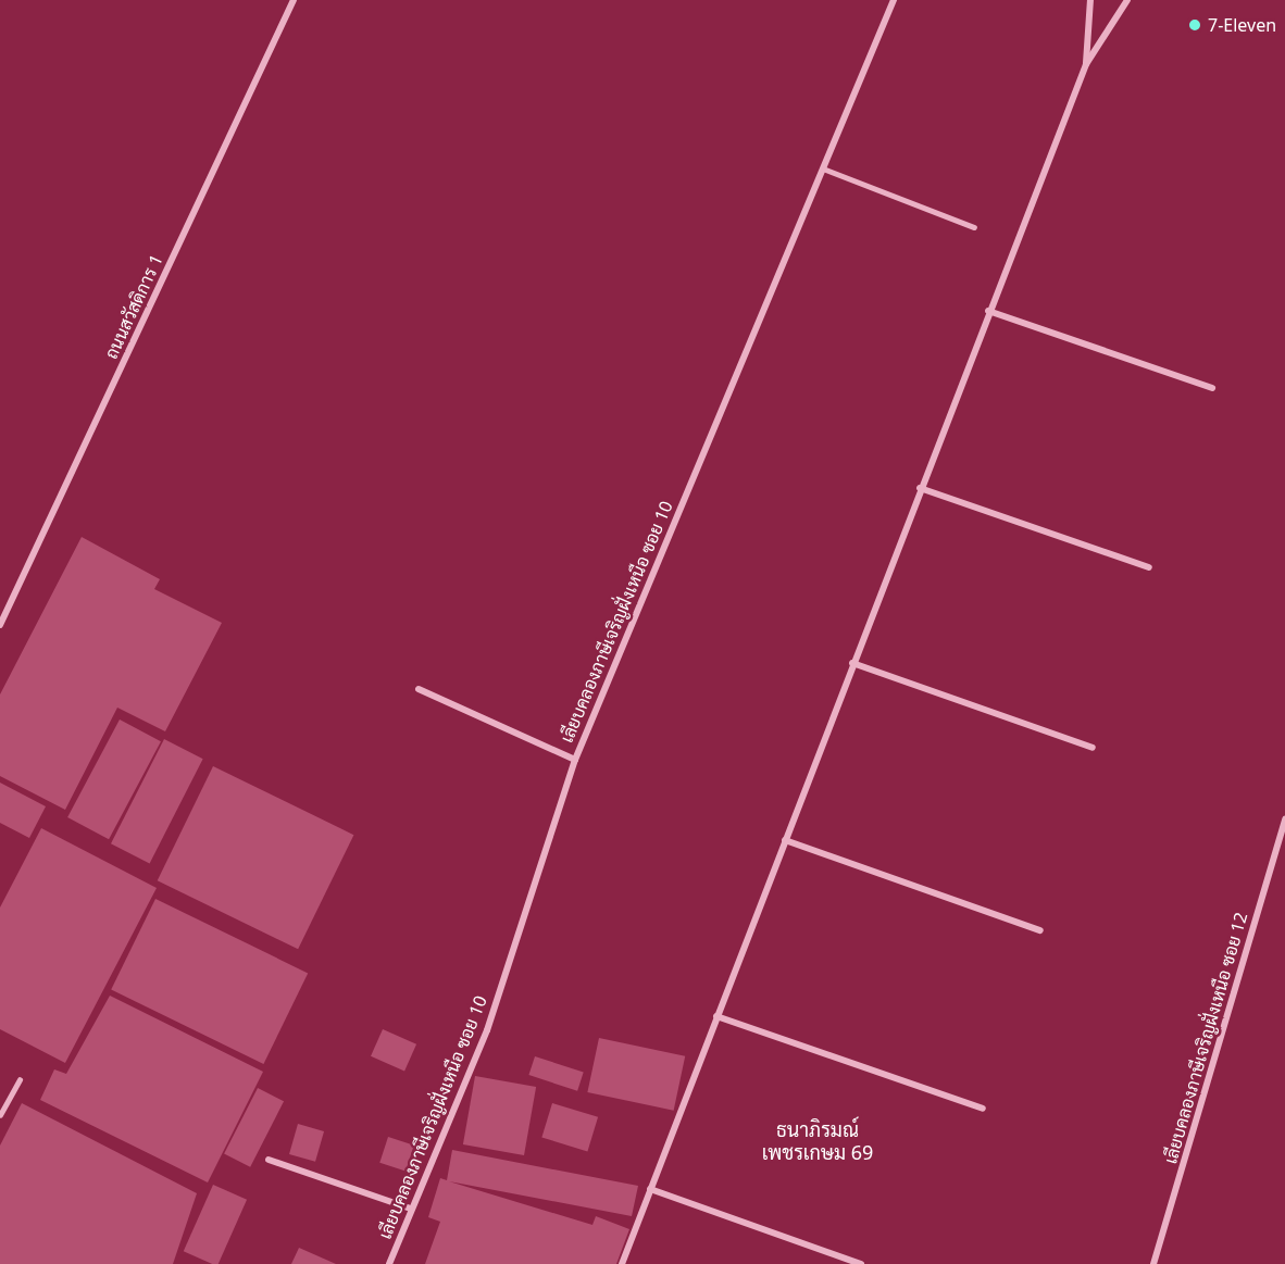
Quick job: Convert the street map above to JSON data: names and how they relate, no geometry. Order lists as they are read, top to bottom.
{
  "streets": {
    "street": ["ถนนสวัสดิการ 1", "เลียบคลองภาษีเจริญฝั่งเหนือ ซอย 10", "เลียบคลองภาษีเจริญฝั่งเหนือ ซอย 12"]
  },
  "districts": ["ธนาภิรมณ์ เพชรเกษม 69"],
  "places": ["7-Eleven"]
}
